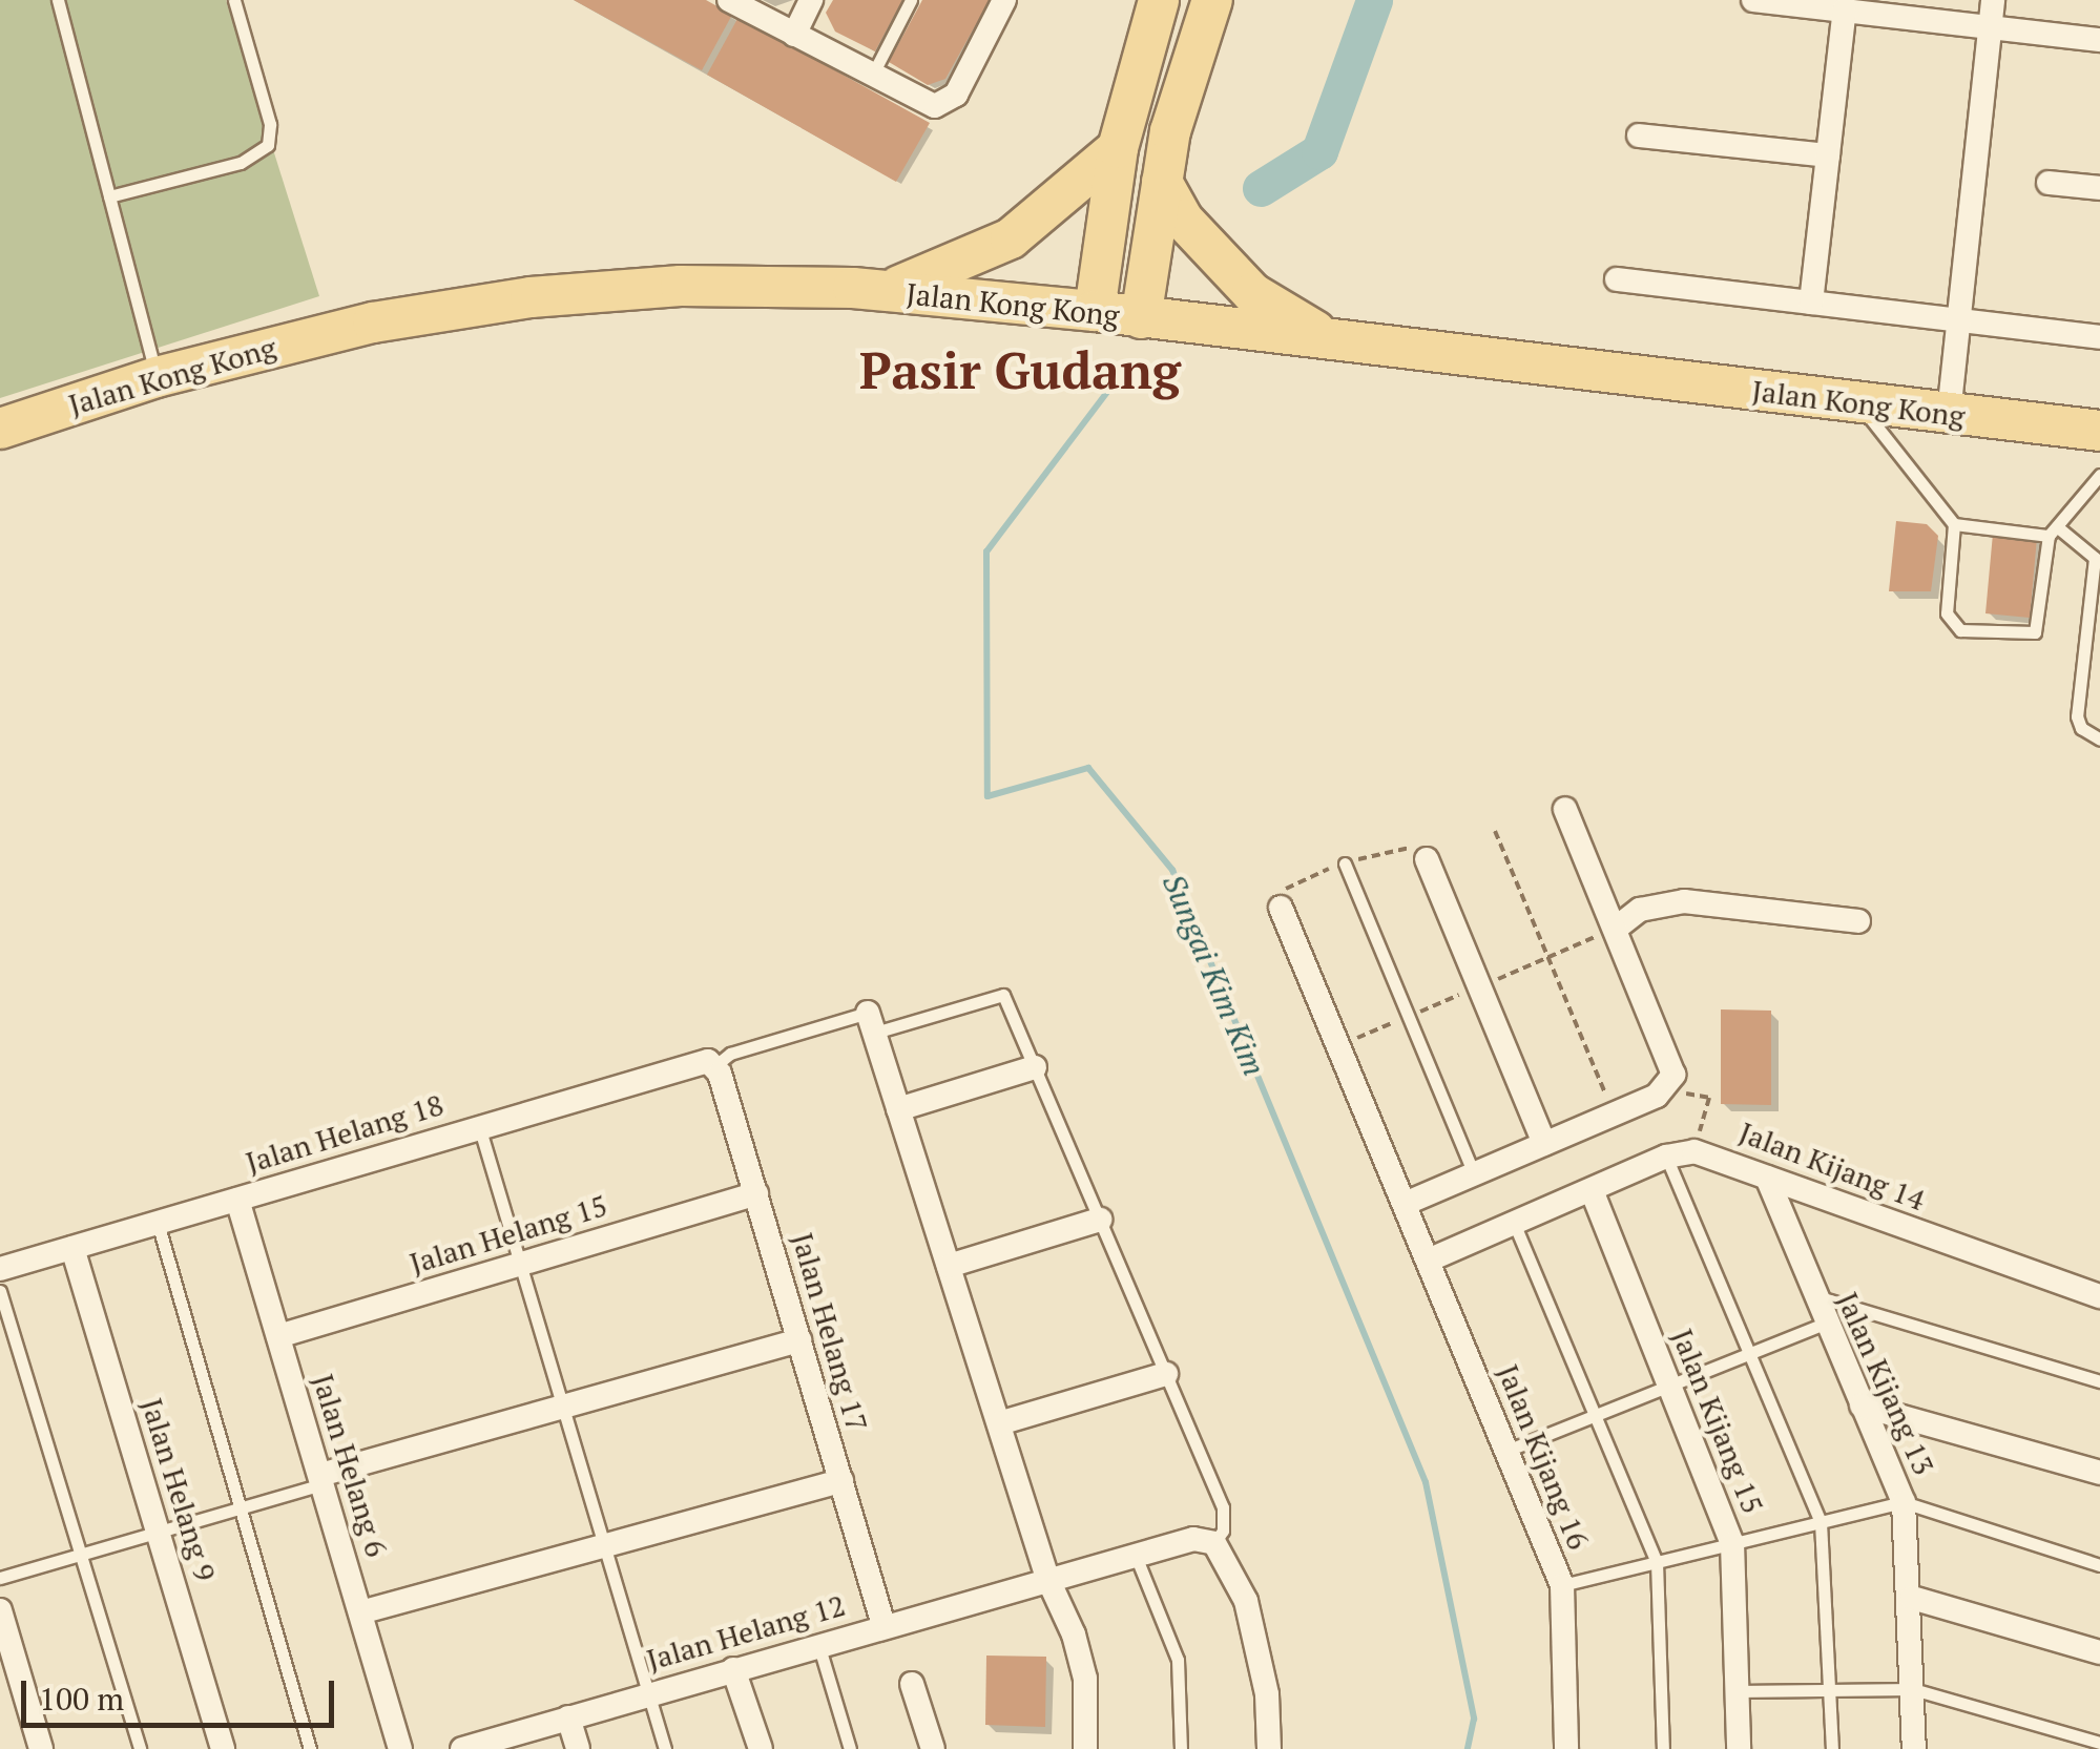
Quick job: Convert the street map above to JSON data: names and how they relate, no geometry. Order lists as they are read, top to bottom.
{
  "streets": {
    "main road": ["Jalan Kong Kong"],
    "street": [
      "Jalan Helang 18",
      "Jalan Kijang 14",
      "Jalan Helang 15",
      "Jalan Helang 17",
      "Jalan Kijang 13",
      "Jalan Kijang 15",
      "Jalan Kijang 16",
      "Jalan Helang 6",
      "Jalan Helang 9",
      "Jalan Helang 12"
    ]
  },
  "crossings": [
    ["Jalan Helang 18", "Jalan Helang 17"],
    ["Jalan Helang 18", "Jalan Helang 6"],
    ["Jalan Helang 18", "Jalan Helang 9"],
    ["Jalan Kijang 14", "Jalan Kijang 13"],
    ["Jalan Kijang 14", "Jalan Kijang 15"],
    ["Jalan Kijang 14", "Jalan Kijang 16"],
    ["Jalan Helang 15", "Jalan Helang 17"],
    ["Jalan Helang 15", "Jalan Helang 6"],
    ["Jalan Helang 17", "Jalan Helang 12"]
  ],
  "districts": ["Pasir Gudang"],
  "water": ["Sungai Kim Kim"],
  "scale_bar": "100 m"
}
